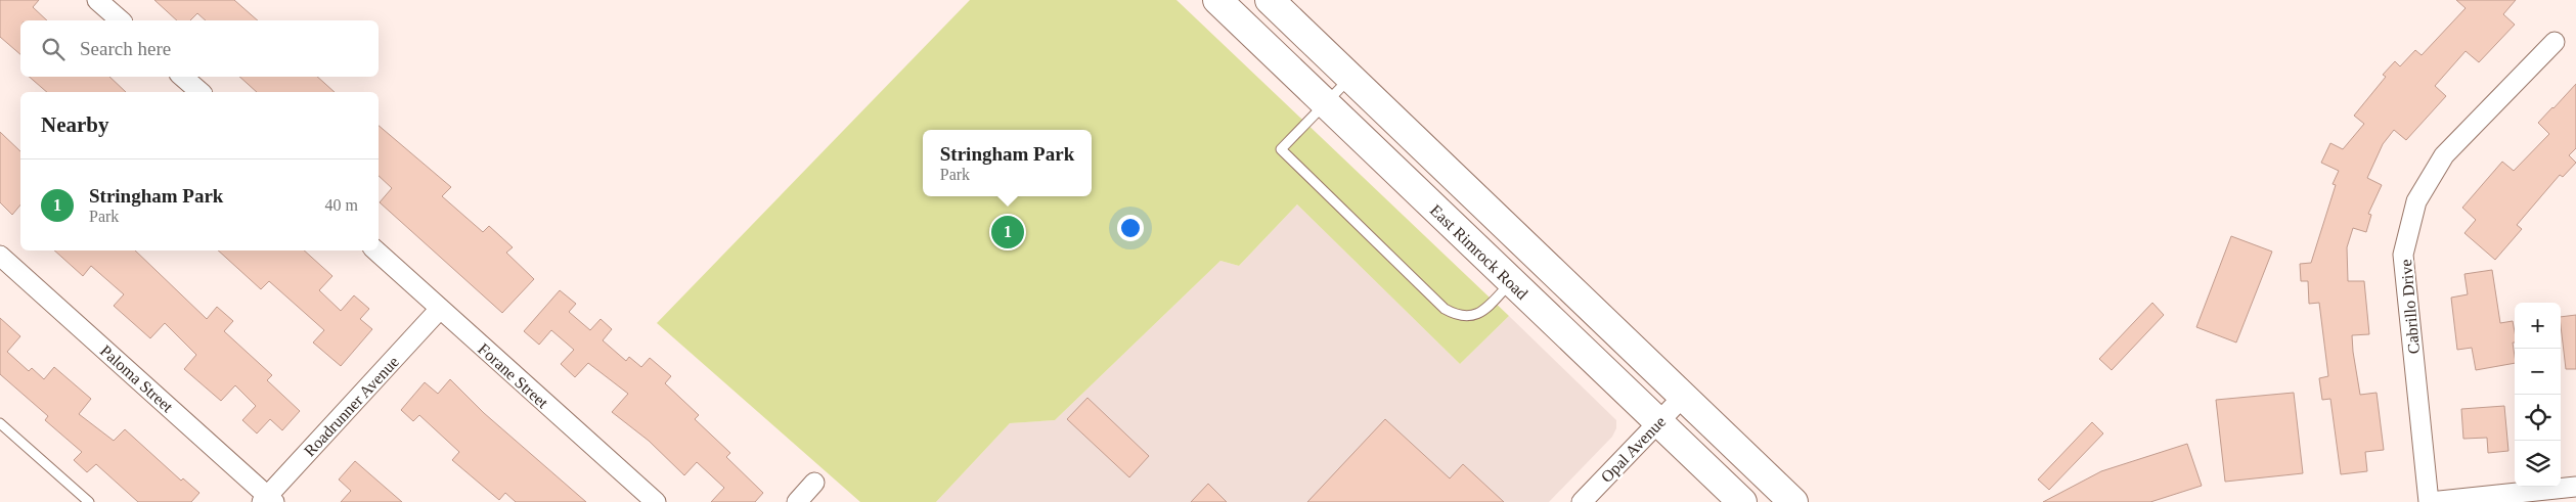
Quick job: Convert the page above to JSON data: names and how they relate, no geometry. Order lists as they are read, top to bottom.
{
  "streets": {
    "main road": ["East Rimrock Road"],
    "street": [
      "Cabrillo Drive",
      "Forane Street",
      "Paloma Street",
      "Roadrunner Avenue",
      "Opal Avenue"
    ]
  },
  "crossings": [
    ["East Rimrock Road", "Opal Avenue"],
    ["Forane Street", "Roadrunner Avenue"],
    ["Paloma Street", "Roadrunner Avenue"]
  ],
  "page": {
    "search": "Search here",
    "heading": "Nearby",
    "popup": ["Stringham Park", "Park"],
    "list": [
      {
        "mark": "1",
        "name": "Stringham Park",
        "note": "Park",
        "value": "40 m"
      }
    ],
    "pins": "1",
    "map_buttons": ["+", "−"]
  }
}
